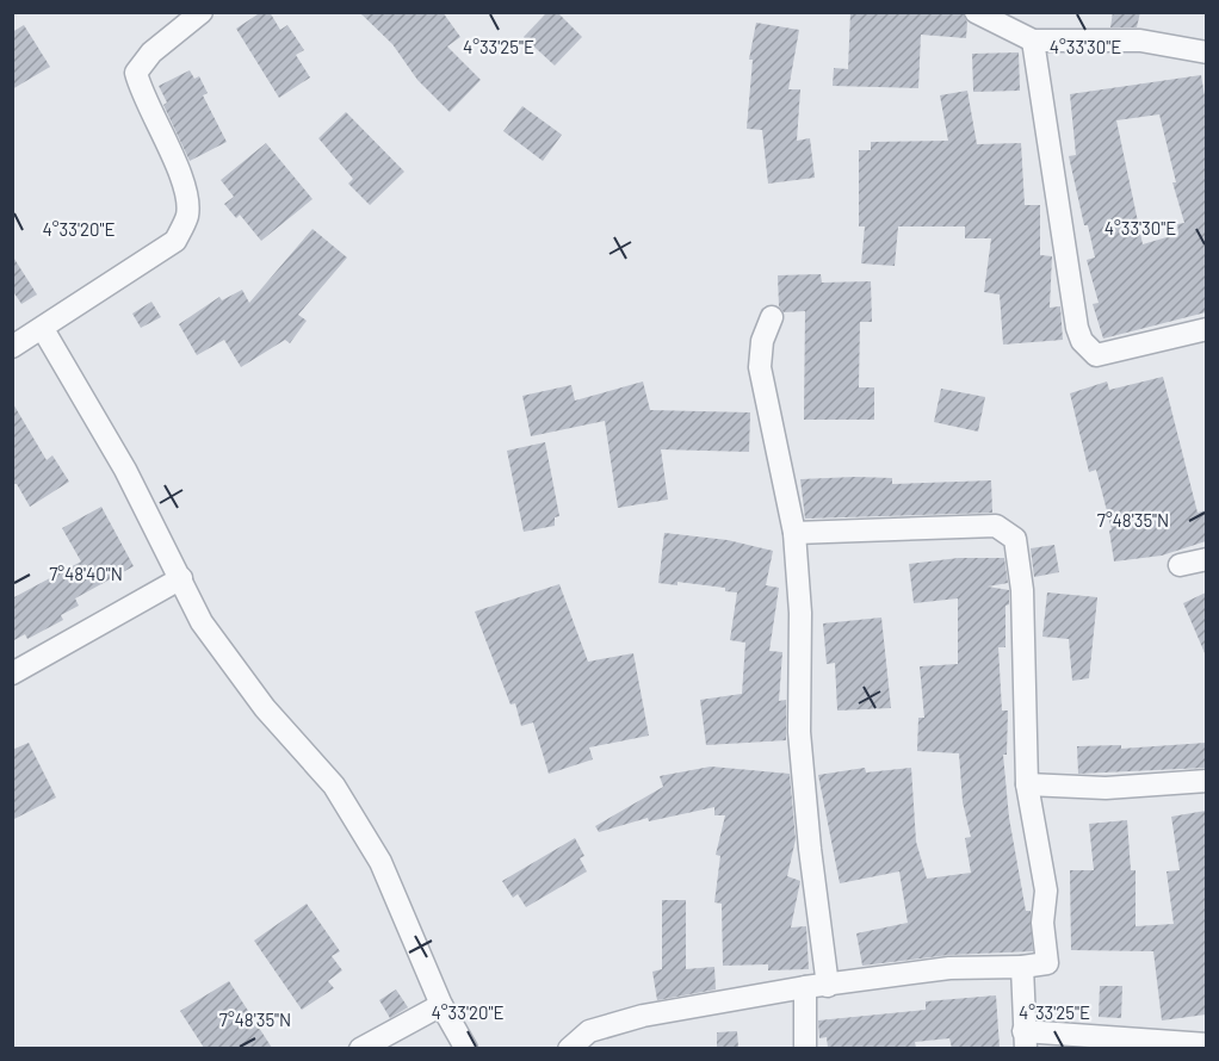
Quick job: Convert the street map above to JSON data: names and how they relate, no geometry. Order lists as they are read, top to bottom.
{
  "coordinates": [
    "4°33'25\"E",
    "4°33'30\"E",
    "4°33'20\"E",
    "7°48'35\"N",
    "7°48'40\"N"
  ]
}
